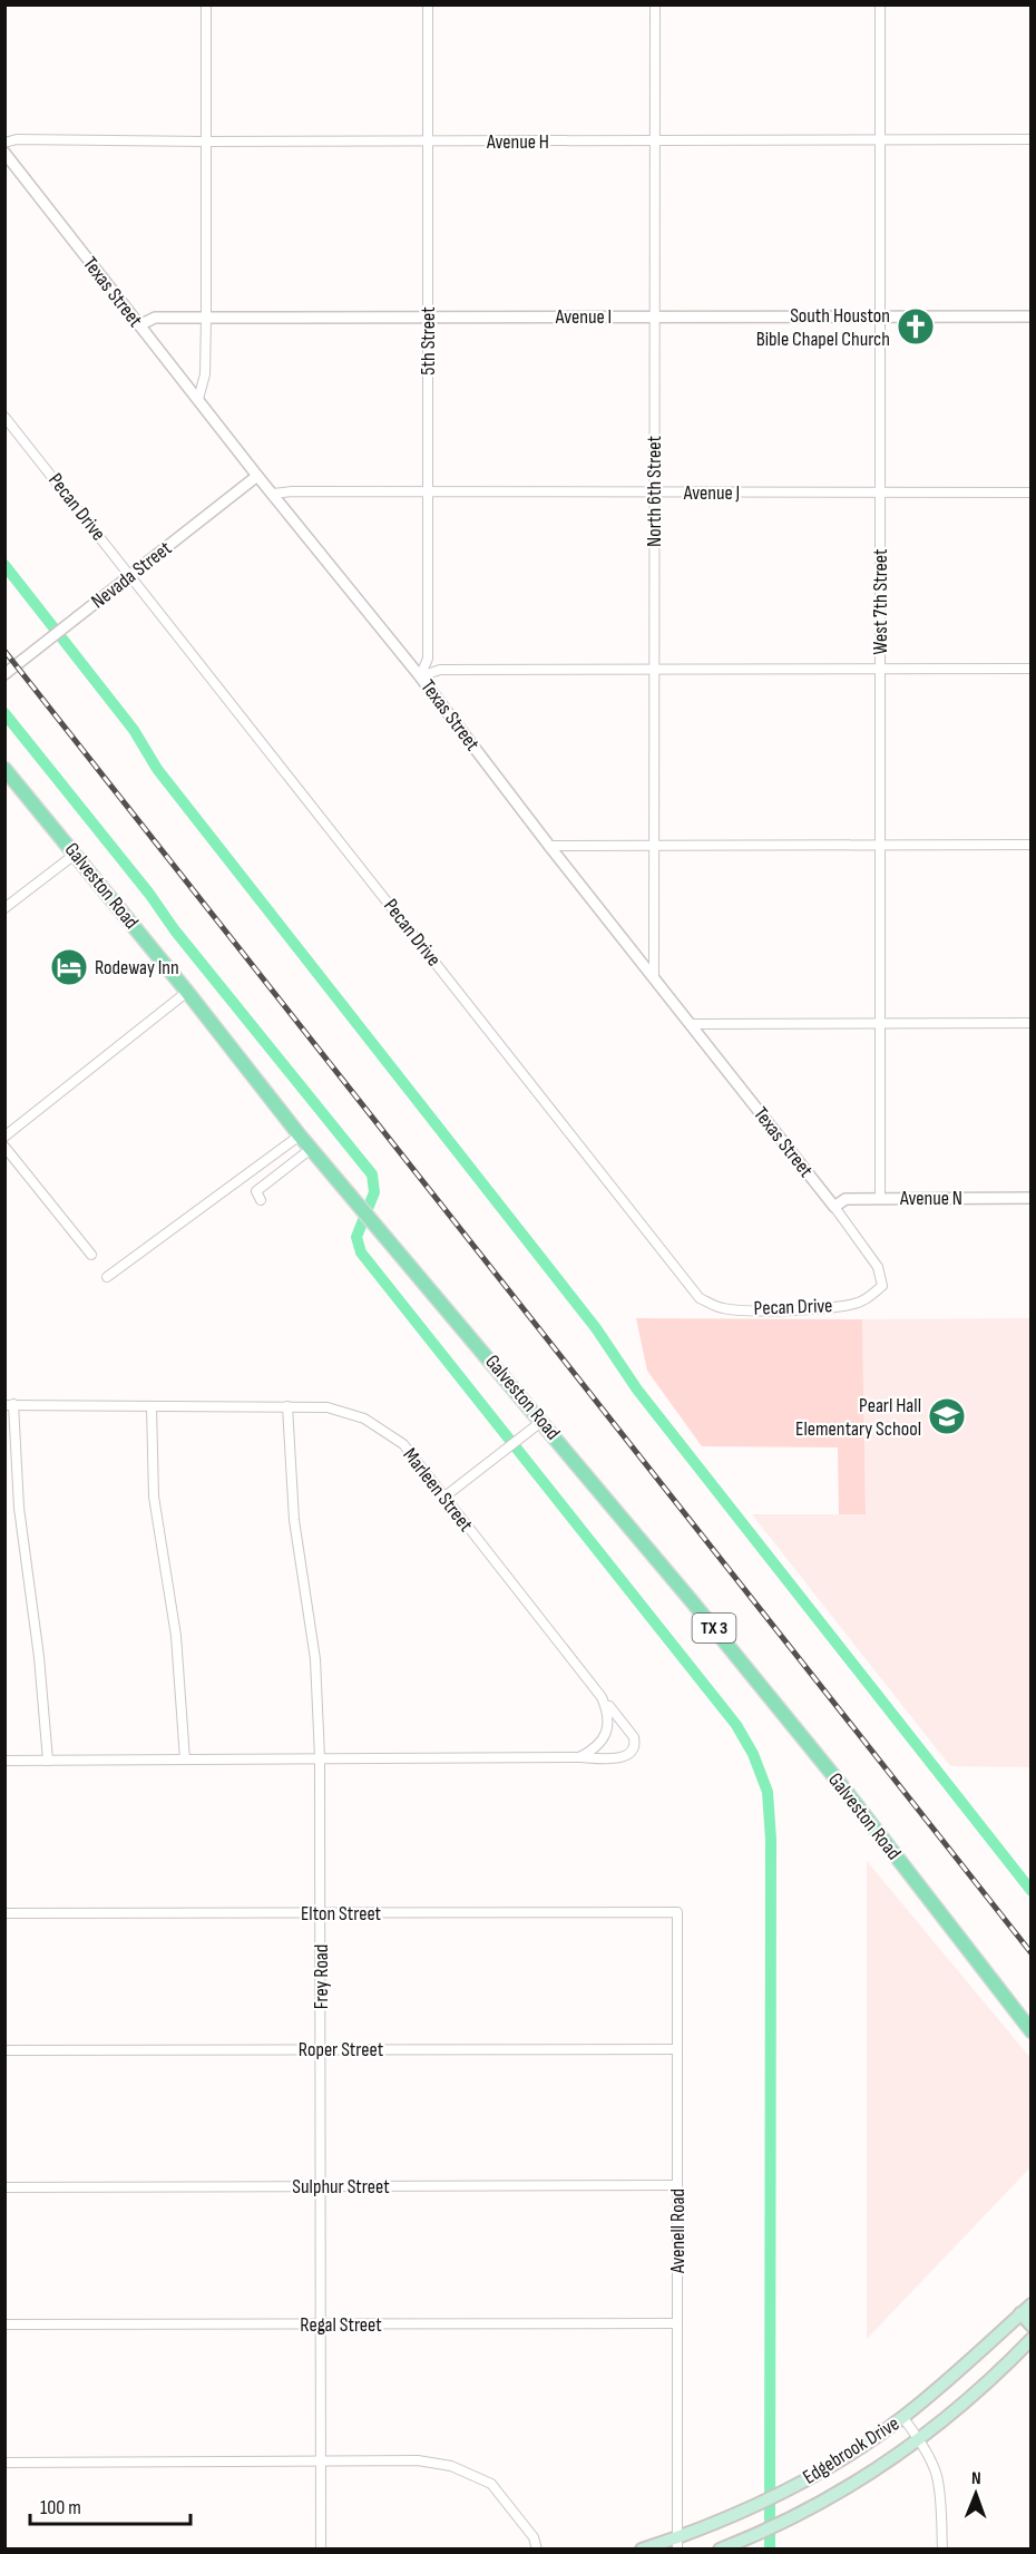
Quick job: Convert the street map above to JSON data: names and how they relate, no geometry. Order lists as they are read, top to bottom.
{
  "streets": {
    "main road": ["Galveston Road", "TX 3", "Edgebrook Drive"],
    "street": [
      "Avenue H",
      "Texas Street",
      "Avenue I",
      "5th Street",
      "North 6th Street",
      "Avenue J",
      "Pecan Drive",
      "Nevada Street",
      "West 7th Street",
      "Avenue N",
      "Marleen Street",
      "Elton Street",
      "Frey Road",
      "Roper Street",
      "Sulphur Street",
      "Avenell Road",
      "Regal Street"
    ]
  },
  "crossings": [
    ["Avenue H", "5th Street"],
    ["Avenue H", "North 6th Street"],
    ["Avenue H", "West 7th Street"],
    ["Texas Street", "Avenue I"],
    ["Texas Street", "5th Street"],
    ["Texas Street", "North 6th Street"],
    ["Texas Street", "Avenue J"],
    ["Texas Street", "Pecan Drive"],
    ["Texas Street", "Nevada Street"],
    ["Texas Street", "Avenue N"],
    ["Avenue I", "5th Street"],
    ["Avenue I", "North 6th Street"],
    ["Avenue I", "West 7th Street"],
    ["5th Street", "Avenue J"],
    ["North 6th Street", "Avenue J"],
    ["Avenue J", "West 7th Street"],
    ["Pecan Drive", "Nevada Street"],
    ["West 7th Street", "Avenue N"],
    ["Marleen Street", "Frey Road"],
    ["Elton Street", "Frey Road"],
    ["Elton Street", "Avenell Road"],
    ["Frey Road", "Roper Street"],
    ["Frey Road", "Sulphur Street"],
    ["Frey Road", "Regal Street"],
    ["Roper Street", "Avenell Road"],
    ["Sulphur Street", "Avenell Road"],
    ["Avenell Road", "Regal Street"],
    ["Avenell Road", "Edgebrook Drive"]
  ],
  "places": {
    "church": ["South Houston Bible Chapel Church"],
    "hotel": ["Rodeway Inn"],
    "school or university": ["Pearl Hall Elementary School"]
  },
  "scale_bar": "100 m",
  "north": "top"
}
